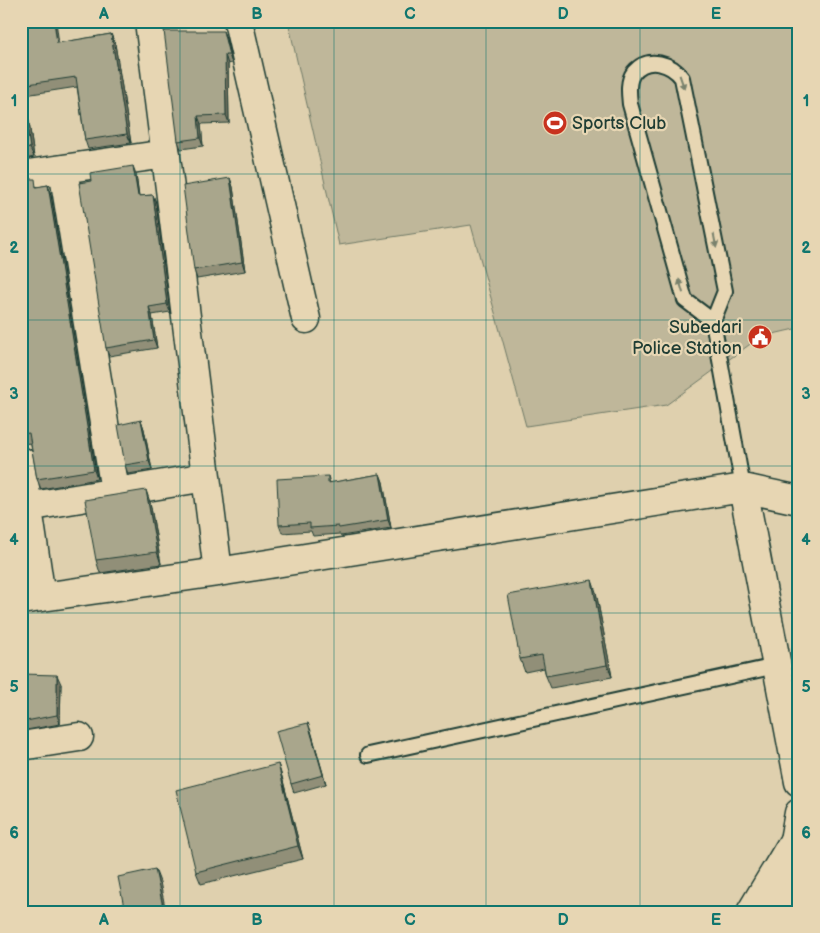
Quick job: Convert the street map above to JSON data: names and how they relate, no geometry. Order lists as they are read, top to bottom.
{
  "places": {
    "sports": ["Sports Club"],
    "public building": ["Subedari Police Station"]
  },
  "grid": {
    "columns": [
      "A",
      "B",
      "C",
      "D",
      "E"
    ],
    "rows": [
      "1",
      "2",
      "3",
      "4",
      "5",
      "6"
    ]
  }
}
